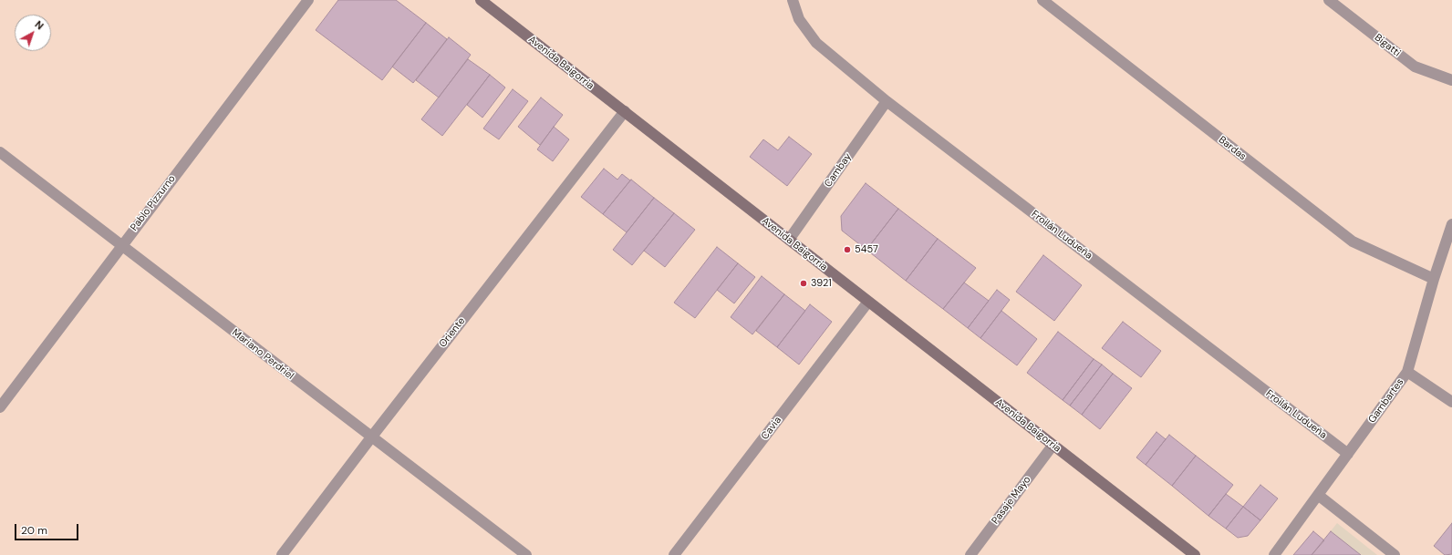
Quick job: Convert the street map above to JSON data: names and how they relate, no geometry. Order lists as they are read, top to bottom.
{
  "streets": {
    "main road": ["Avenida Baigorria"],
    "street": [
      "Bigatti",
      "Bardas",
      "Cambay",
      "Pablo Pizzurno",
      "Froilán Ludueña",
      "Oriente",
      "Mariano Perdriel",
      "Gambartes",
      "Cavia",
      "Pasaje Mayo"
    ]
  },
  "crossings": [
    ["Avenida Baigorria", "Cambay"],
    ["Avenida Baigorria", "Oriente"],
    ["Avenida Baigorria", "Cavia"],
    ["Avenida Baigorria", "Pasaje Mayo"],
    ["Bardas", "Gambartes"],
    ["Cambay", "Froilán Ludueña"],
    ["Pablo Pizzurno", "Mariano Perdriel"],
    ["Froilán Ludueña", "Gambartes"],
    ["Oriente", "Mariano Perdriel"]
  ],
  "places": ["5457", "3921"],
  "scale_bar": "20 m",
  "north": "top right"
}
